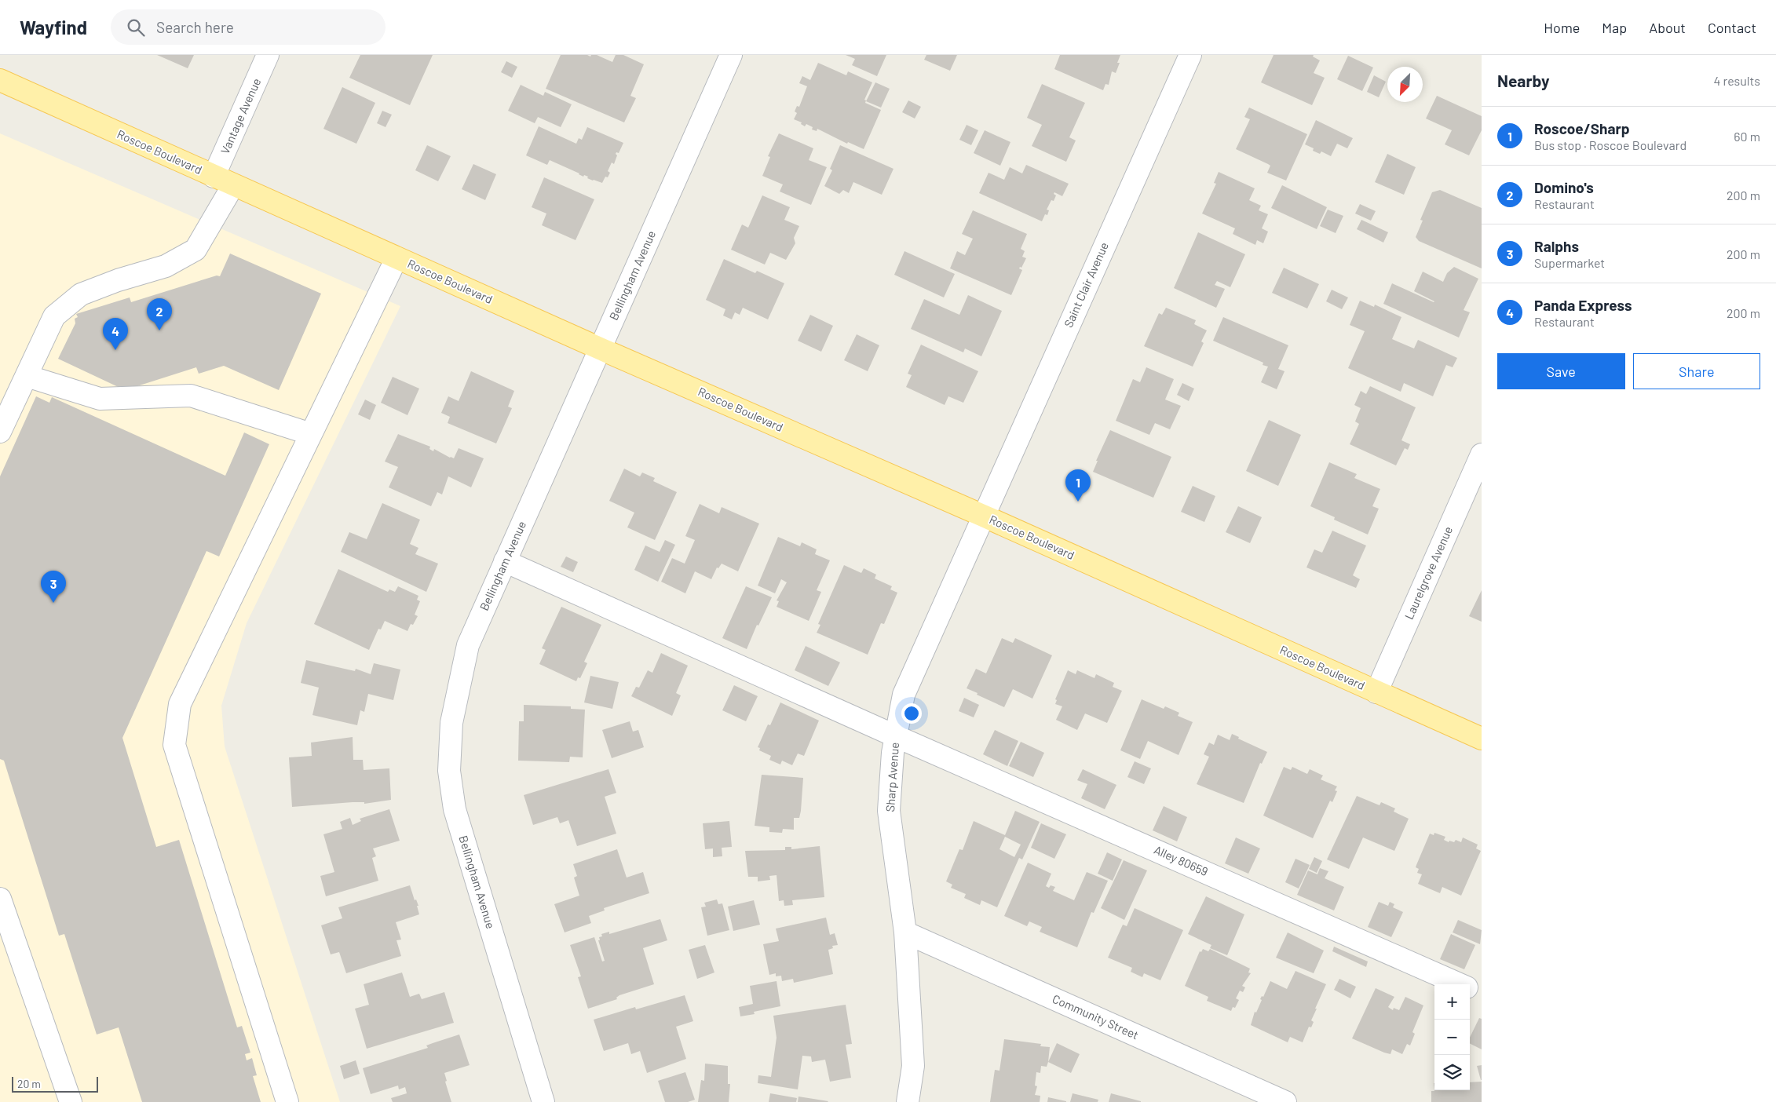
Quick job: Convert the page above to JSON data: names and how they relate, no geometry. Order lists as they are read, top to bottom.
{
  "streets": {
    "main road": ["Roscoe Boulevard"],
    "street": [
      "Vantage Avenue",
      "Bellingham Avenue",
      "Saint Clair Avenue",
      "Laurelgrove Avenue",
      "Sharp Avenue",
      "Alley 80659",
      "Community Street"
    ]
  },
  "crossings": [
    ["Vantage Avenue", "Roscoe Boulevard"],
    ["Roscoe Boulevard", "Bellingham Avenue"],
    ["Roscoe Boulevard", "Saint Clair Avenue"],
    ["Roscoe Boulevard", "Laurelgrove Avenue"],
    ["Roscoe Boulevard", "Sharp Avenue"],
    ["Bellingham Avenue", "Alley 80659"],
    ["Saint Clair Avenue", "Sharp Avenue"],
    ["Sharp Avenue", "Alley 80659"],
    ["Sharp Avenue", "Community Street"]
  ],
  "scale_bar": "20 m",
  "north": "bottom left",
  "page": {
    "header": "Wayfind",
    "search": "Search here",
    "nav": [
      "Home",
      "Map",
      "About",
      "Contact"
    ],
    "heading": ["Nearby", "4 results"],
    "list": [
      {
        "mark": "1",
        "name": "Roscoe/Sharp",
        "note": "Bus stop · Roscoe Boulevard",
        "value": "60 m"
      },
      {
        "mark": "2",
        "name": "Domino's",
        "note": "Restaurant",
        "value": "200 m"
      },
      {
        "mark": "3",
        "name": "Ralphs",
        "note": "Supermarket",
        "value": "200 m"
      },
      {
        "mark": "4",
        "name": "Panda Express",
        "note": "Restaurant",
        "value": "200 m"
      }
    ],
    "pins": [
      "2",
      "4",
      "1",
      "3"
    ],
    "buttons": ["Save", "Share"],
    "map_buttons": ["+", "−"],
    "scale": "20 m"
  }
}
